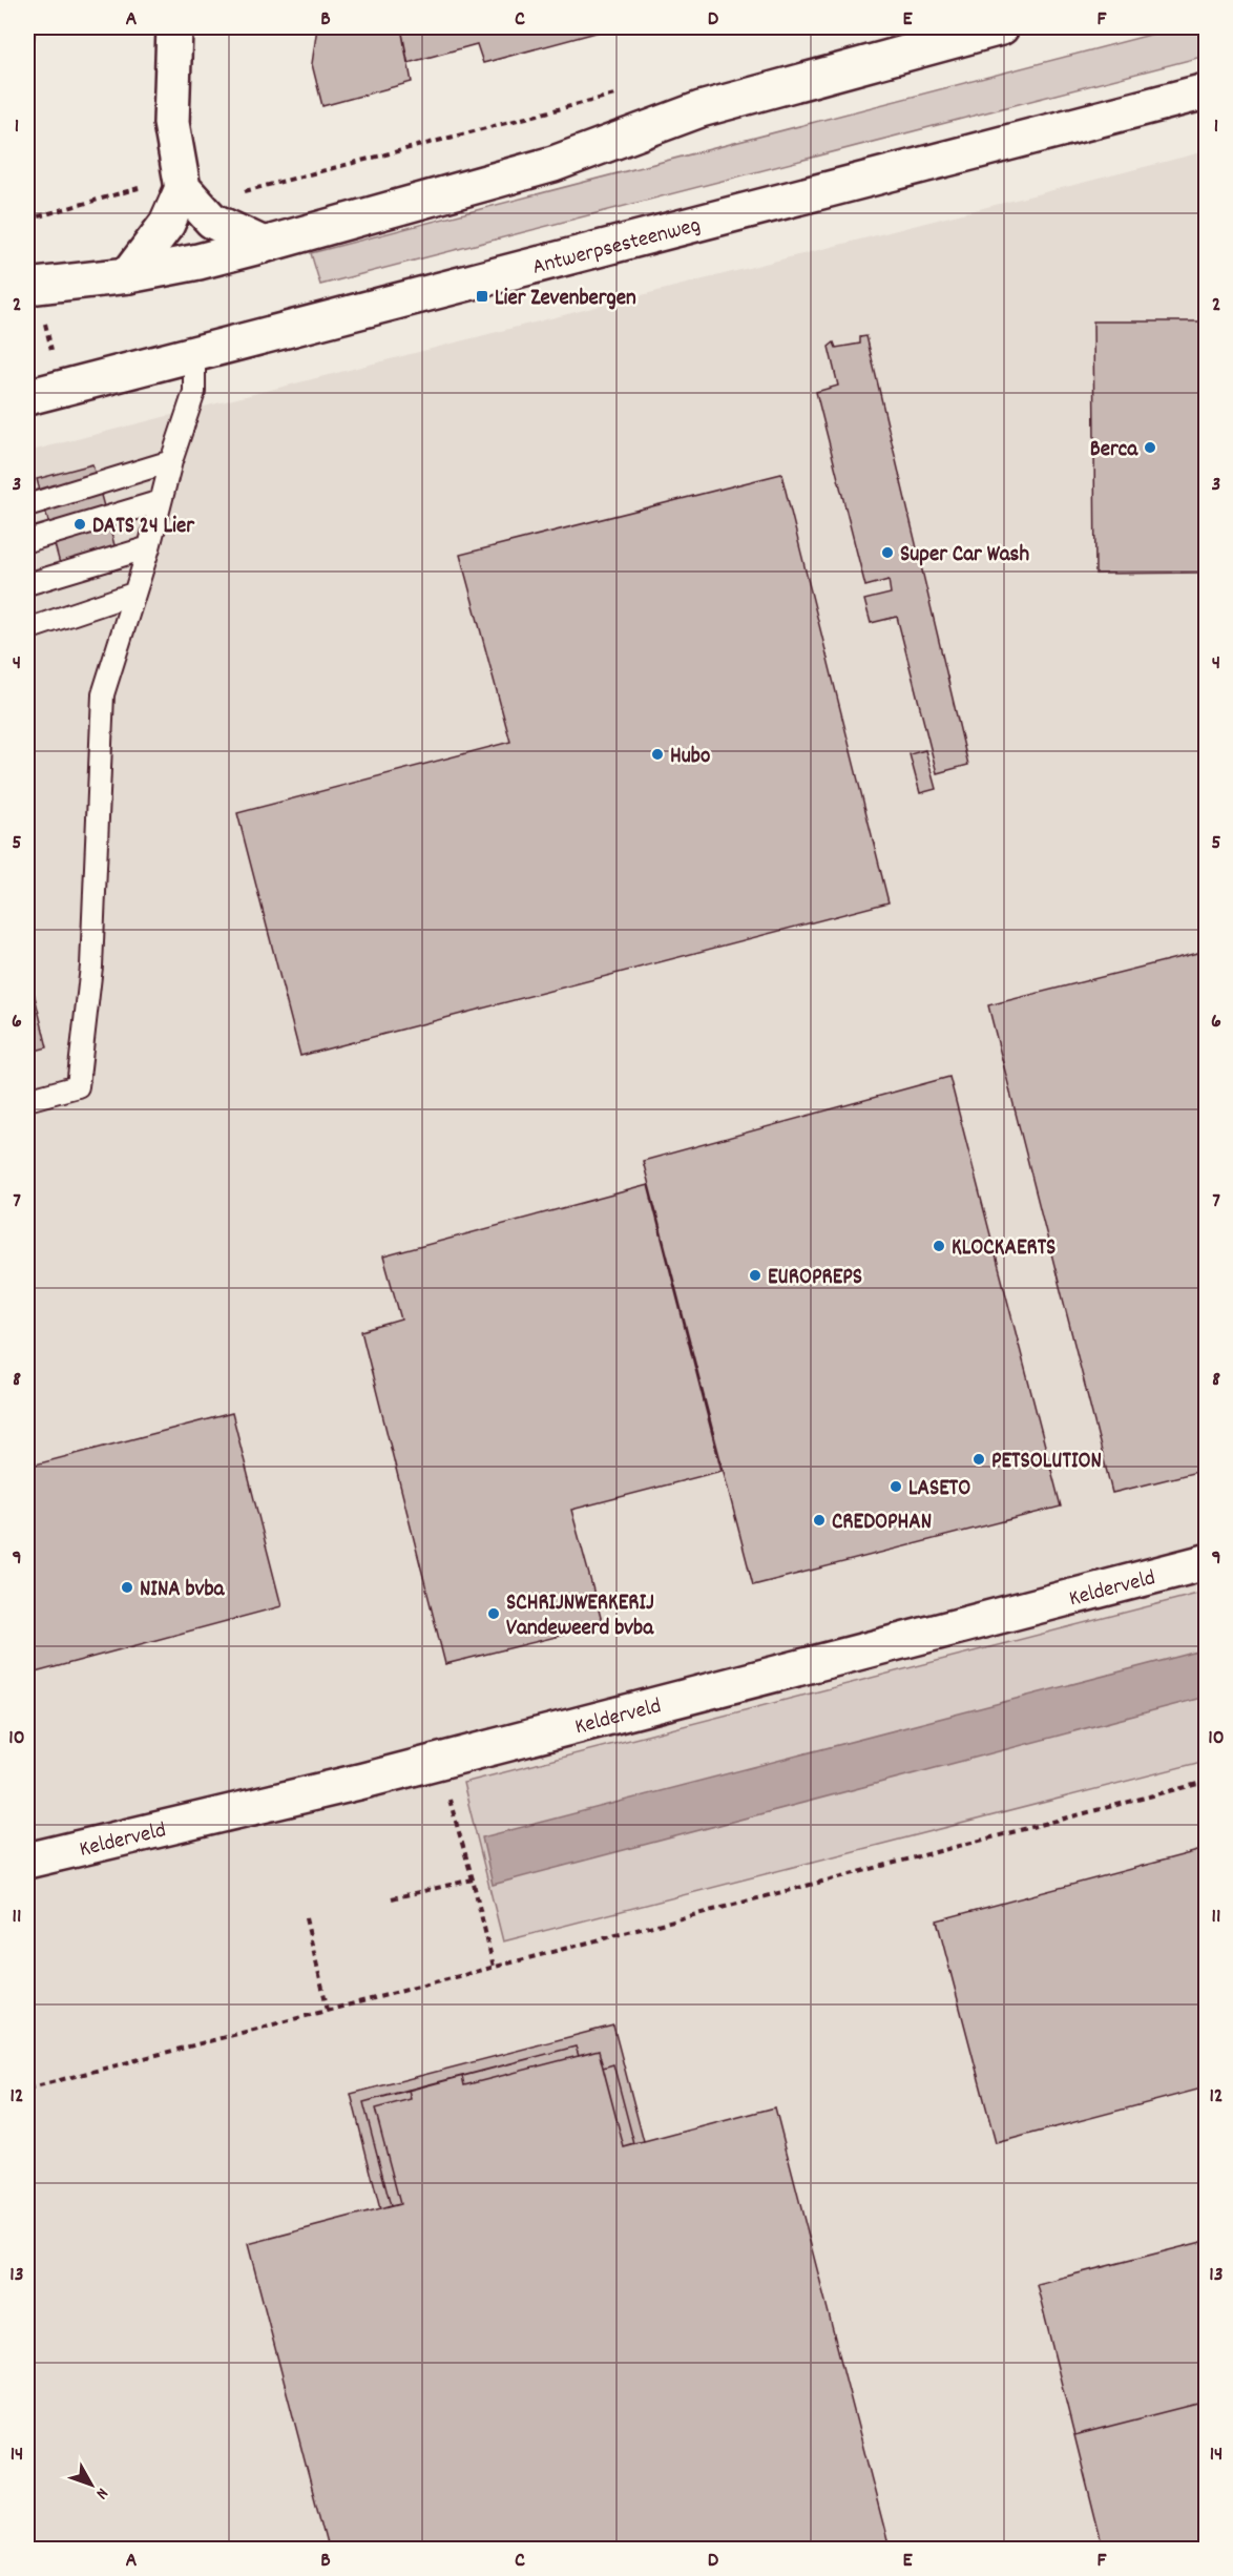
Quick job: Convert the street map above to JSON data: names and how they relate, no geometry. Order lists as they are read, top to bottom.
{
  "streets": {
    "main road": ["Antwerpsesteenweg", "Kelderveld"]
  },
  "places": {
    "transit": ["Lier Zevenbergen"],
    "other": [
      "Berca",
      "DATS 24 Lier",
      "Super Car Wash",
      "Hubo",
      "KLOCKAERTS",
      "EUROPREPS",
      "PETSOLUTION",
      "LASETO",
      "CREDOPHAN",
      "NINA bvba",
      "SCHRIJNWERKERIJ Vandeweerd bvba"
    ]
  },
  "north": "bottom right",
  "grid": {
    "columns": [
      "A",
      "B",
      "C",
      "D",
      "E",
      "F"
    ],
    "rows": [
      "1",
      "2",
      "3",
      "4",
      "5",
      "6",
      "7",
      "8",
      "9",
      "10",
      "11",
      "12",
      "13",
      "14"
    ]
  }
}
